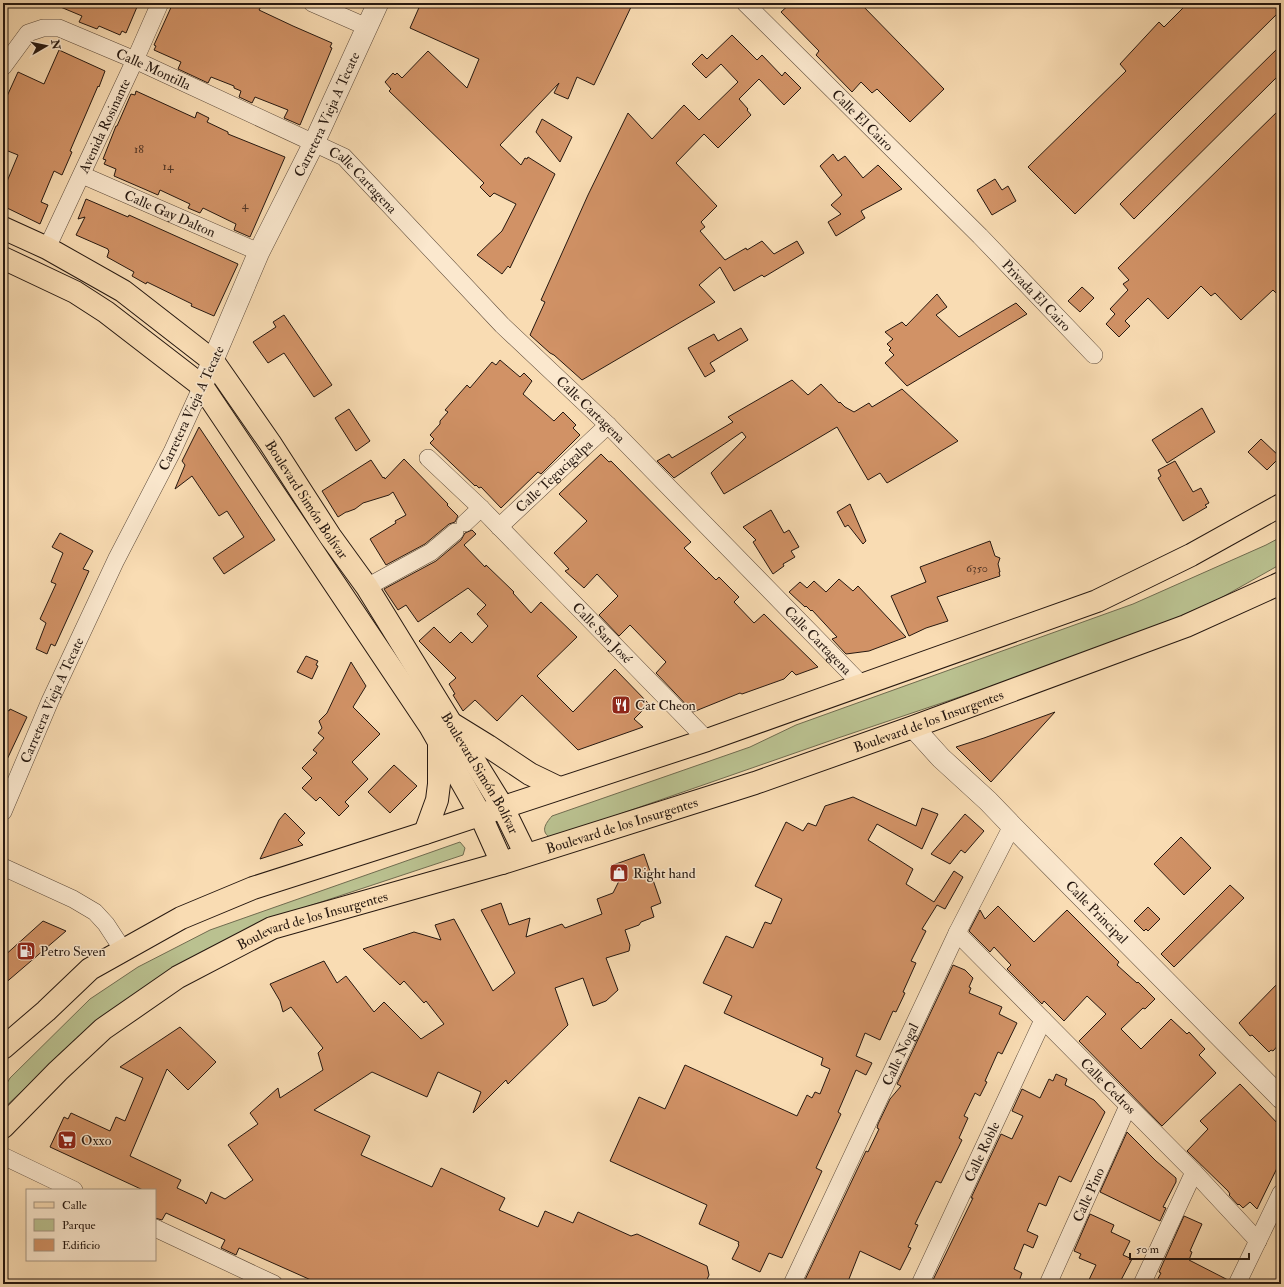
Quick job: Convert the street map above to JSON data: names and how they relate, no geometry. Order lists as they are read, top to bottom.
{
  "streets": {
    "main road": ["Boulevard Simón Bolívar", "Boulevard de los Insurgentes"],
    "street": [
      "Calle Montilla",
      "Carretera Vieja A Tecate",
      "Calle El Cairo",
      "Avenida Rosinante",
      "Calle Cartagena",
      "Calle Gay Dalton",
      "Privada El Cairo",
      "Calle Tegucigalpa",
      "Calle San José",
      "Calle Principal",
      "Calle Nogal",
      "Calle Cedros",
      "Calle Roble",
      "Calle Pino"
    ]
  },
  "crossings": [
    ["Calle Montilla", "Carretera Vieja A Tecate"],
    ["Calle Montilla", "Avenida Rosinante"],
    ["Calle Montilla", "Calle Cartagena"],
    ["Carretera Vieja A Tecate", "Calle Cartagena"],
    ["Carretera Vieja A Tecate", "Calle Gay Dalton"],
    ["Carretera Vieja A Tecate", "Boulevard Simón Bolívar"],
    ["Calle El Cairo", "Privada El Cairo"],
    ["Avenida Rosinante", "Calle Gay Dalton"],
    ["Avenida Rosinante", "Boulevard Simón Bolívar"],
    ["Calle Cartagena", "Calle Tegucigalpa"],
    ["Calle Tegucigalpa", "Calle San José"],
    ["Boulevard Simón Bolívar", "Boulevard de los Insurgentes"],
    ["Boulevard de los Insurgentes", "Calle Principal"],
    ["Calle Principal", "Calle Nogal"],
    ["Calle Nogal", "Calle Cedros"],
    ["Calle Cedros", "Calle Roble"],
    ["Calle Cedros", "Calle Pino"]
  ],
  "places": {
    "restaurant": ["Cat Cheon"],
    "shop": ["Right hand"],
    "fuel station": ["Petro Seven"],
    "supermarket": ["Oxxo"]
  },
  "house_numbers": [
    "18",
    "14",
    "4",
    "6350"
  ],
  "legend": ["Calle", "Parque", "Edificio"],
  "scale_bar": "50 m",
  "north": "right"
}
